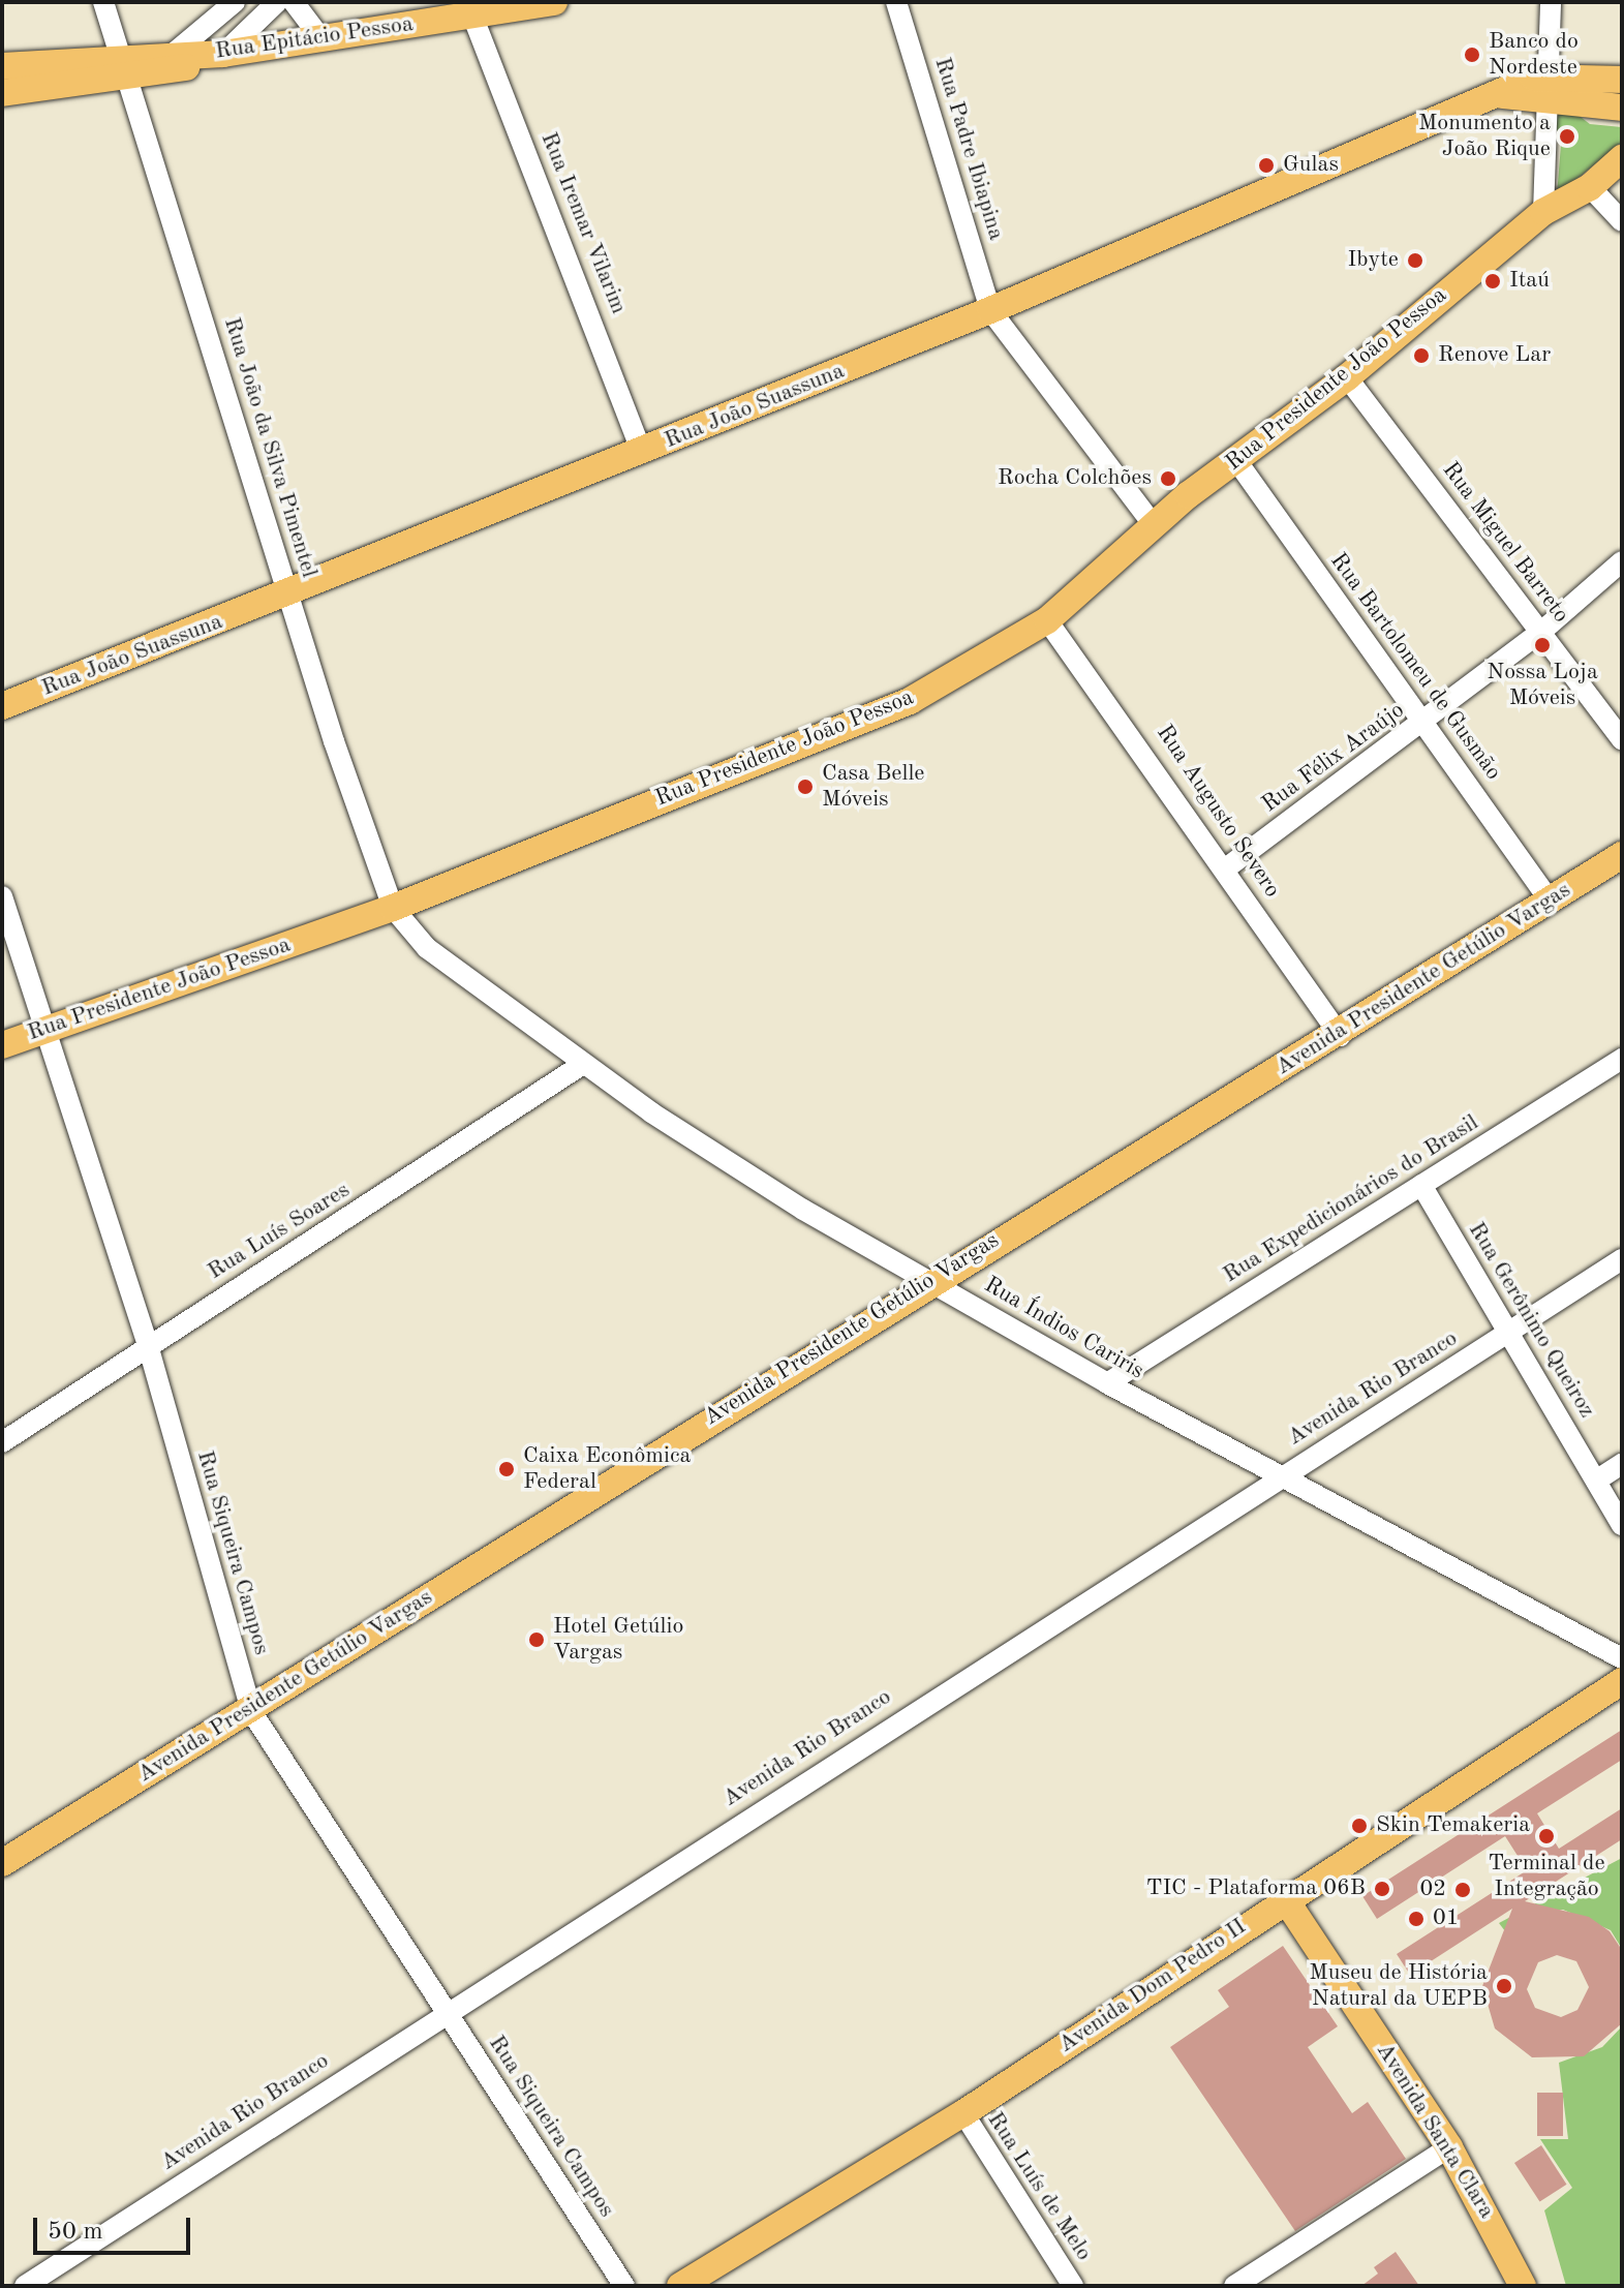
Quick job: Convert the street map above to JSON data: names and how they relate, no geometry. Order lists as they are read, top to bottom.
{
  "streets": {
    "main road": [
      "Rua Epitácio Pessoa",
      "Rua Presidente João Pessoa",
      "Rua João Suassuna",
      "Avenida Presidente Getúlio Vargas",
      "Avenida Dom Pedro II",
      "Avenida Santa Clara"
    ],
    "street": [
      "Rua Padre Ibiapina",
      "Rua Iremar Vilarim",
      "Rua João da Silva Pimentel",
      "Rua Miguel Barreto",
      "Rua Bartolomeu de Gusmão",
      "Rua Félix Araújo",
      "Rua Augusto Severo",
      "Rua Expedicionários do Brasil",
      "Rua Luís Soares",
      "Rua Gerônimo Queiroz",
      "Rua Índios Cariris",
      "Avenida Rio Branco",
      "Rua Siqueira Campos",
      "Rua Luís de Melo"
    ]
  },
  "crossings": [
    ["Rua Epitácio Pessoa", "Rua Iremar Vilarim"],
    ["Rua Epitácio Pessoa", "Rua João da Silva Pimentel"],
    ["Rua Padre Ibiapina", "Rua João Suassuna"],
    ["Rua Iremar Vilarim", "Rua João Suassuna"],
    ["Rua Presidente João Pessoa", "Rua João da Silva Pimentel"],
    ["Rua Presidente João Pessoa", "Rua Miguel Barreto"],
    ["Rua Presidente João Pessoa", "Rua Bartolomeu de Gusmão"],
    ["Rua Presidente João Pessoa", "Rua Augusto Severo"],
    ["Rua Presidente João Pessoa", "Rua Índios Cariris"],
    ["Rua Presidente João Pessoa", "Rua Siqueira Campos"],
    ["Rua João Suassuna", "Rua João da Silva Pimentel"],
    ["Rua João da Silva Pimentel", "Rua Índios Cariris"],
    ["Rua Miguel Barreto", "Rua Félix Araújo"],
    ["Rua Bartolomeu de Gusmão", "Rua Félix Araújo"],
    ["Rua Bartolomeu de Gusmão", "Avenida Presidente Getúlio Vargas"],
    ["Rua Félix Araújo", "Rua Augusto Severo"],
    ["Rua Augusto Severo", "Avenida Presidente Getúlio Vargas"],
    ["Avenida Presidente Getúlio Vargas", "Rua Índios Cariris"],
    ["Avenida Presidente Getúlio Vargas", "Rua Siqueira Campos"],
    ["Rua Expedicionários do Brasil", "Rua Gerônimo Queiroz"],
    ["Rua Expedicionários do Brasil", "Rua Índios Cariris"],
    ["Rua Luís Soares", "Rua Índios Cariris"],
    ["Rua Luís Soares", "Rua Siqueira Campos"],
    ["Rua Gerônimo Queiroz", "Avenida Rio Branco"],
    ["Rua Índios Cariris", "Avenida Rio Branco"],
    ["Avenida Rio Branco", "Rua Siqueira Campos"],
    ["Avenida Dom Pedro II", "Avenida Santa Clara"],
    ["Avenida Dom Pedro II", "Rua Luís de Melo"]
  ],
  "places": [
    "Banco do Nordeste",
    "Monumento a João Rique",
    "Gulas",
    "Ibyte",
    "Itaú",
    "Renove Lar",
    "Rocha Colchões",
    "Nossa Loja Móveis",
    "Casa Belle Móveis",
    "Caixa Econômica Federal",
    "Hotel Getúlio Vargas",
    "Skin Temakeria",
    "Terminal de Integração",
    "TIC - Plataforma 06B",
    "02",
    "01",
    "Museu de História Natural da UEPB"
  ],
  "scale_bar": "50 m"
}
